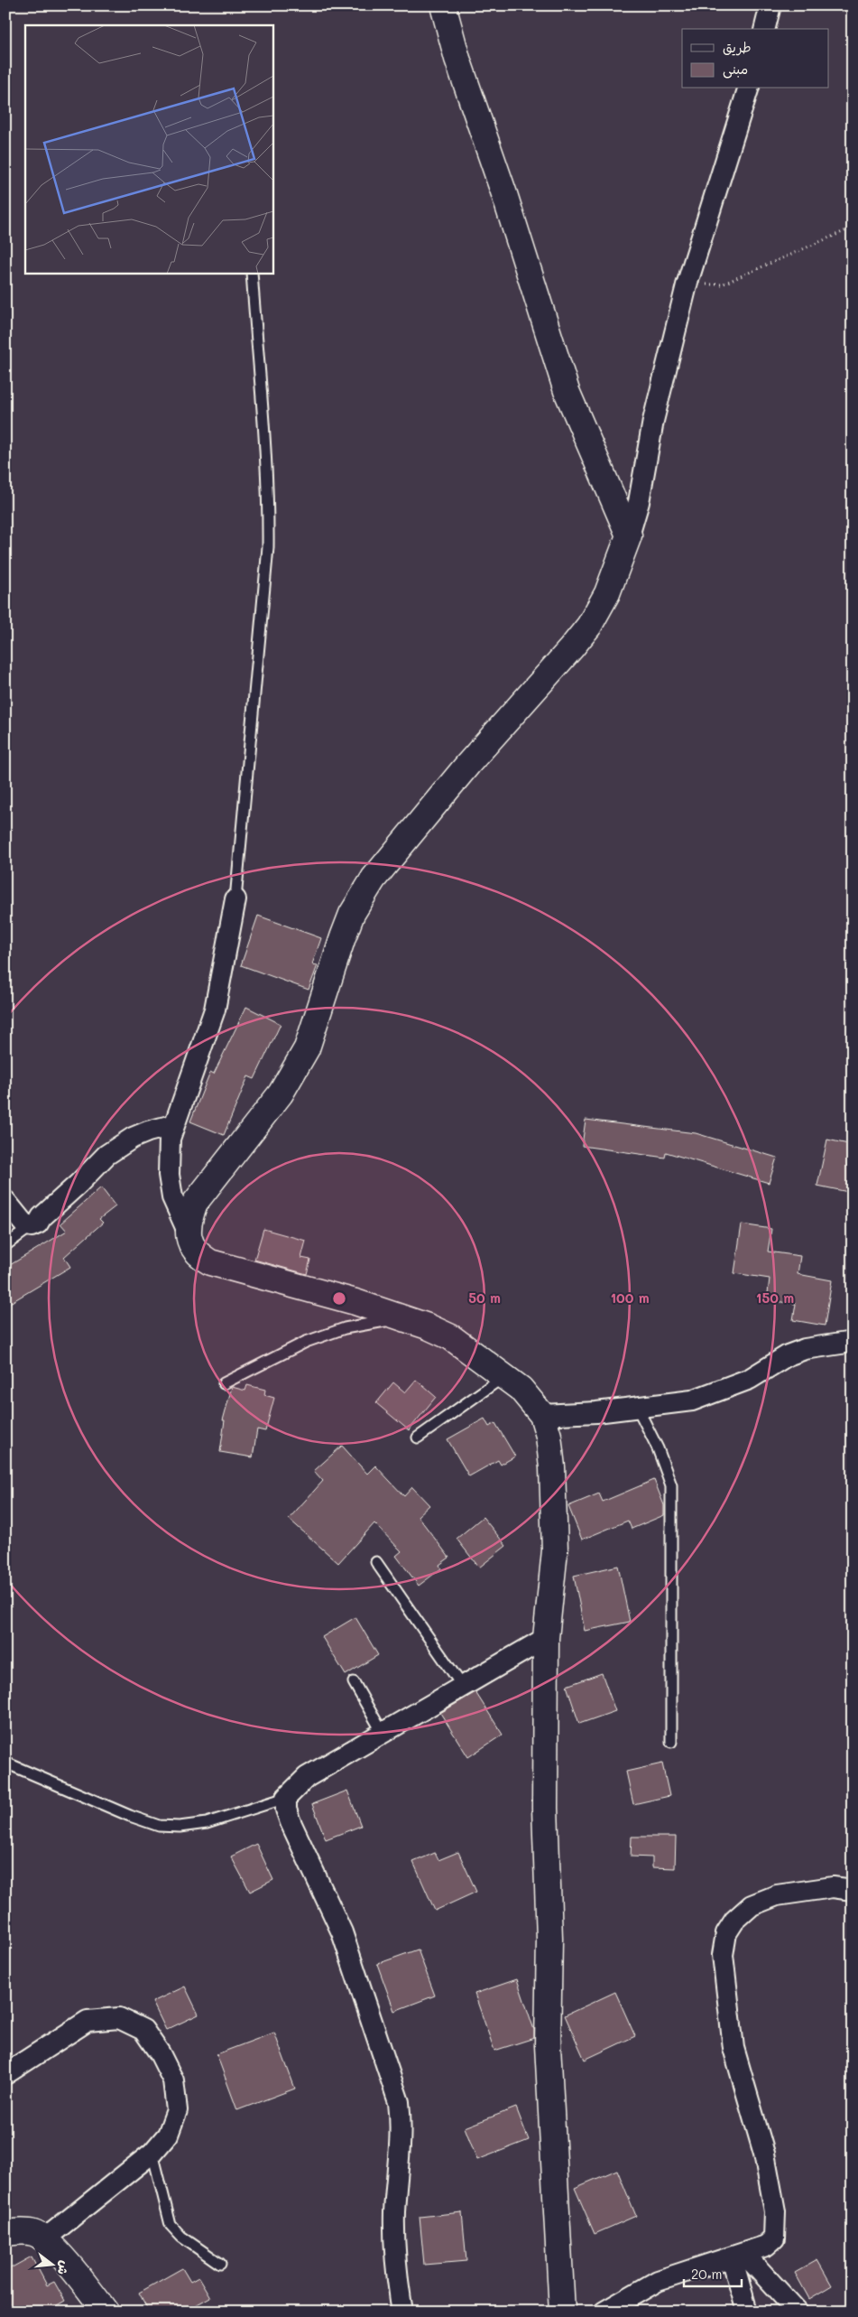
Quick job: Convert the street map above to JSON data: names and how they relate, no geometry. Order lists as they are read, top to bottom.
{
  "legend": ["طريق", "مبنى"],
  "scale_bar": "20 m",
  "north": "right",
  "rings": ["50 m", "100 m", "150 m"]
}
